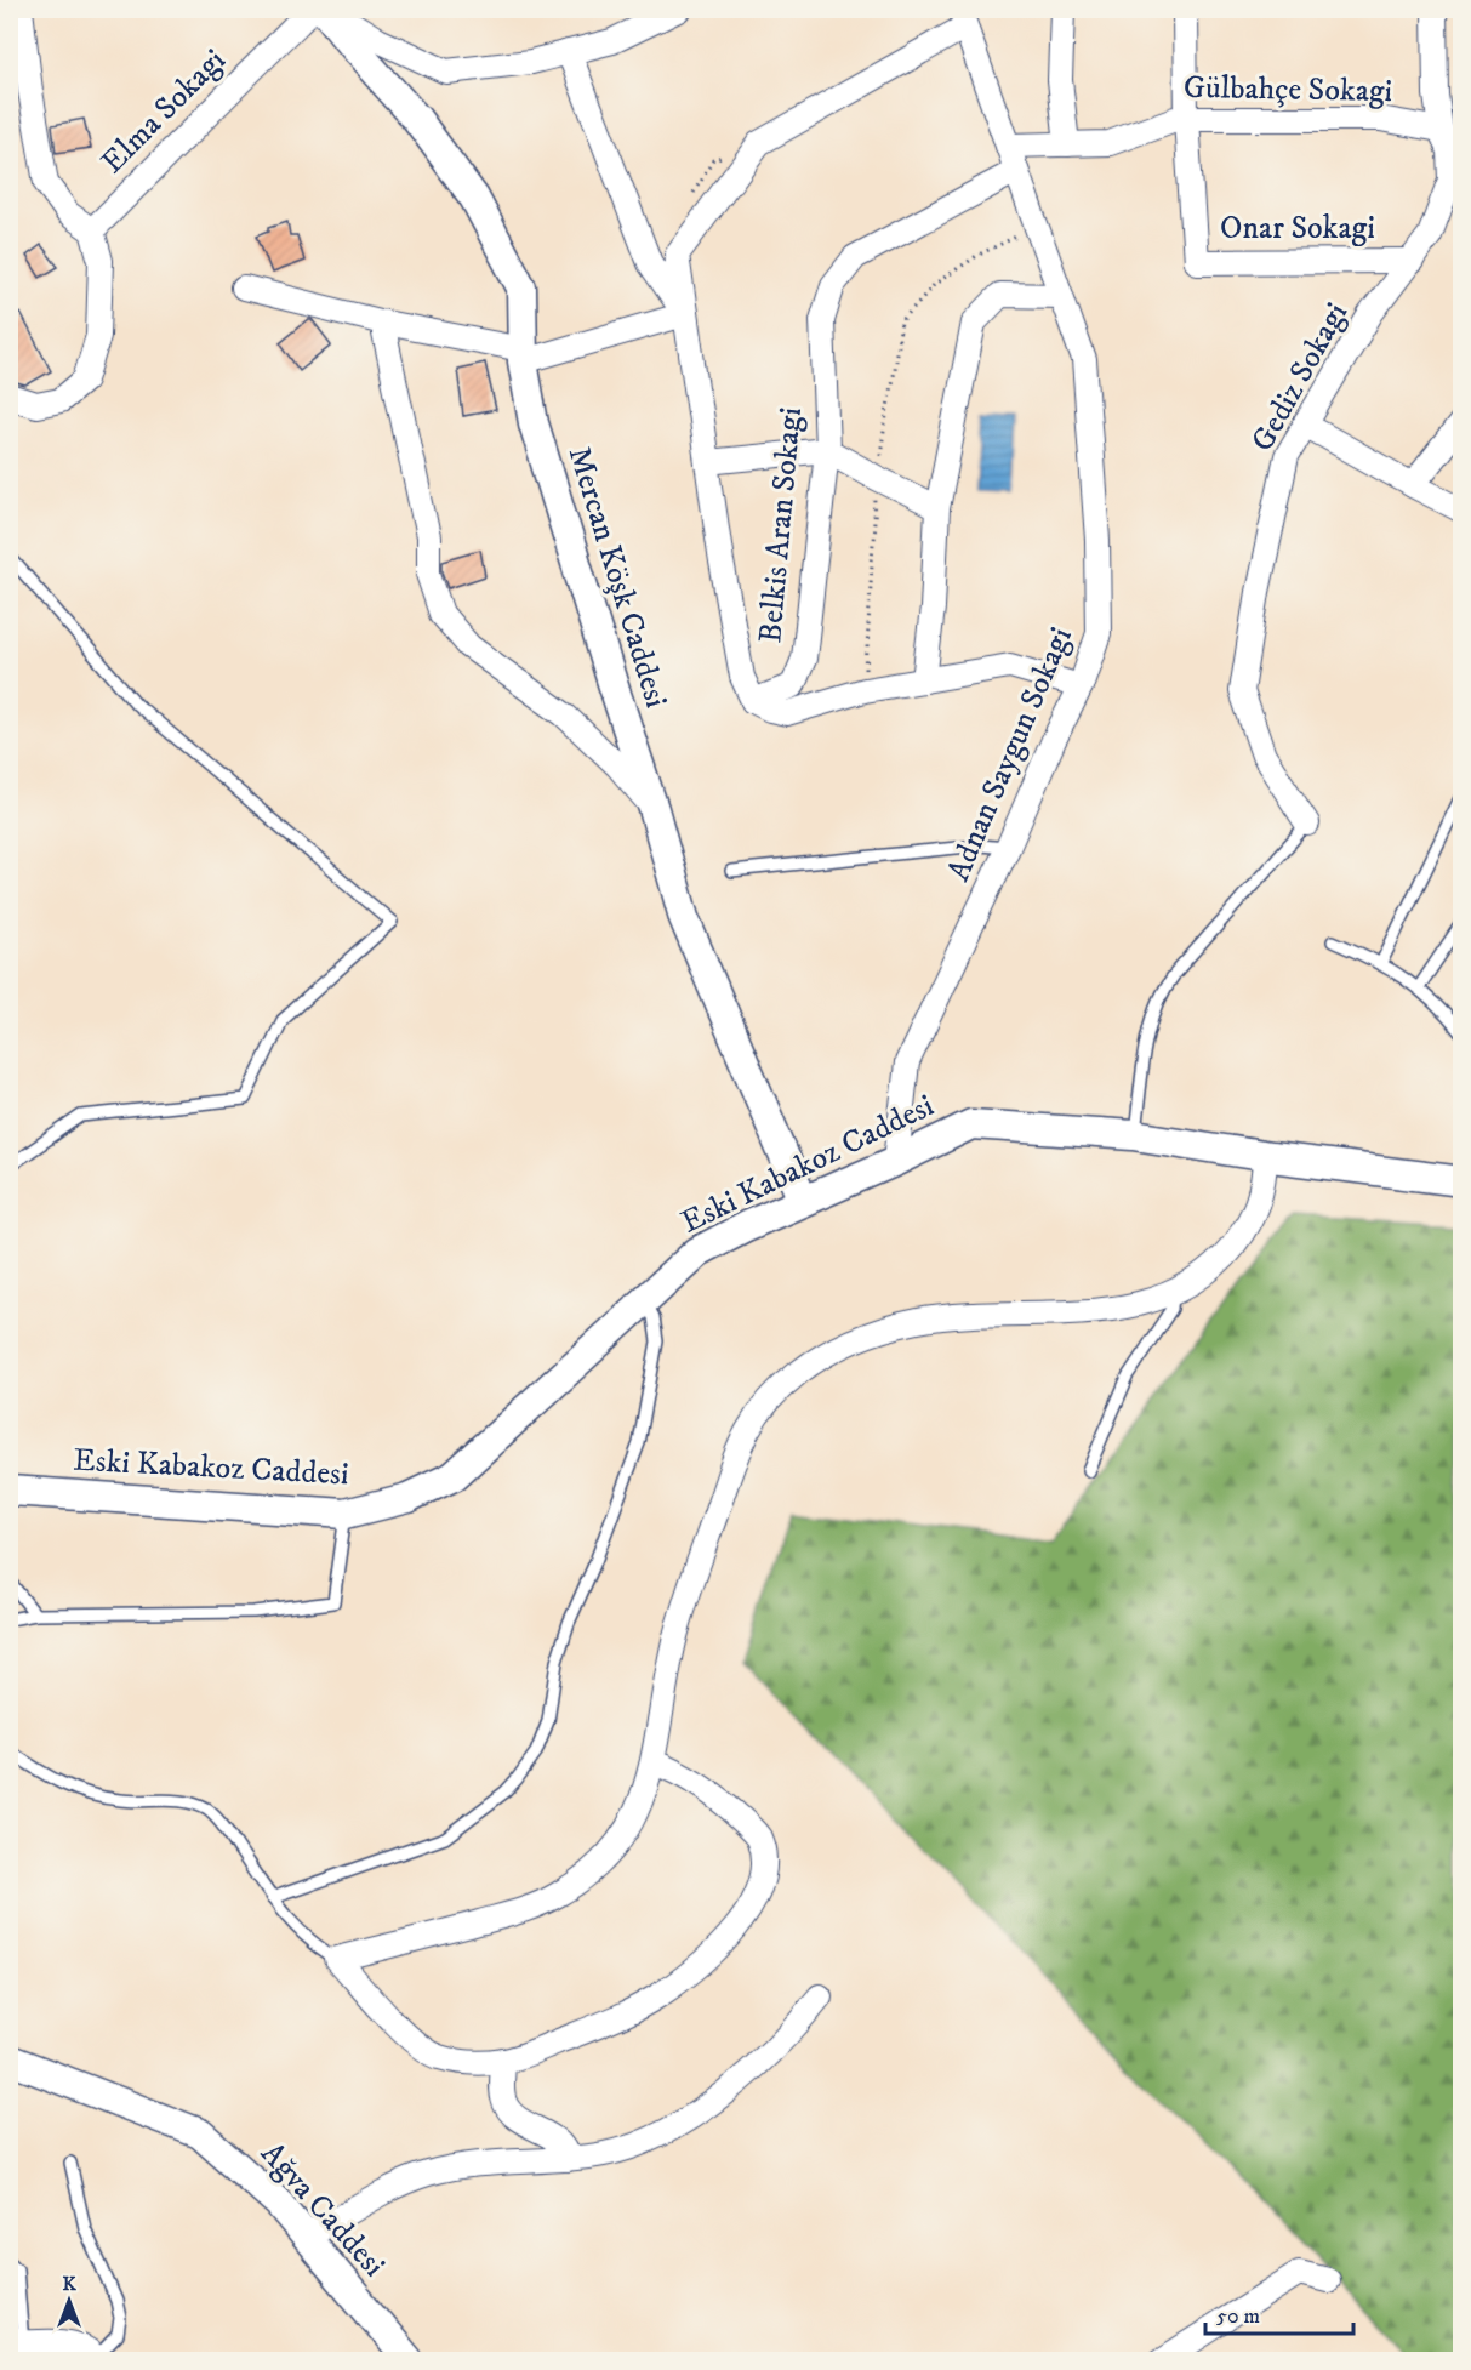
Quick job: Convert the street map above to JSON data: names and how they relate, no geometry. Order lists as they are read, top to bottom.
{
  "streets": {
    "street": [
      "Gülbahçe Sokagi",
      "Elma Sokagi",
      "Onar Sokagi",
      "Gediz Sokagi",
      "Belkis Aran Sokagi",
      "Mercan Köşk Caddesi",
      "Adnan Saygun Sokagi",
      "Eski Kabakoz Caddesi",
      "Ağva Caddesi"
    ]
  },
  "crossings": [
    ["Gülbahçe Sokagi", "Onar Sokagi"],
    ["Gülbahçe Sokagi", "Gediz Sokagi"],
    ["Gülbahçe Sokagi", "Adnan Saygun Sokagi"],
    ["Onar Sokagi", "Gediz Sokagi"],
    ["Belkis Aran Sokagi", "Adnan Saygun Sokagi"],
    ["Mercan Köşk Caddesi", "Eski Kabakoz Caddesi"],
    ["Adnan Saygun Sokagi", "Eski Kabakoz Caddesi"]
  ],
  "scale_bar": "50 m",
  "north": "top"
}
